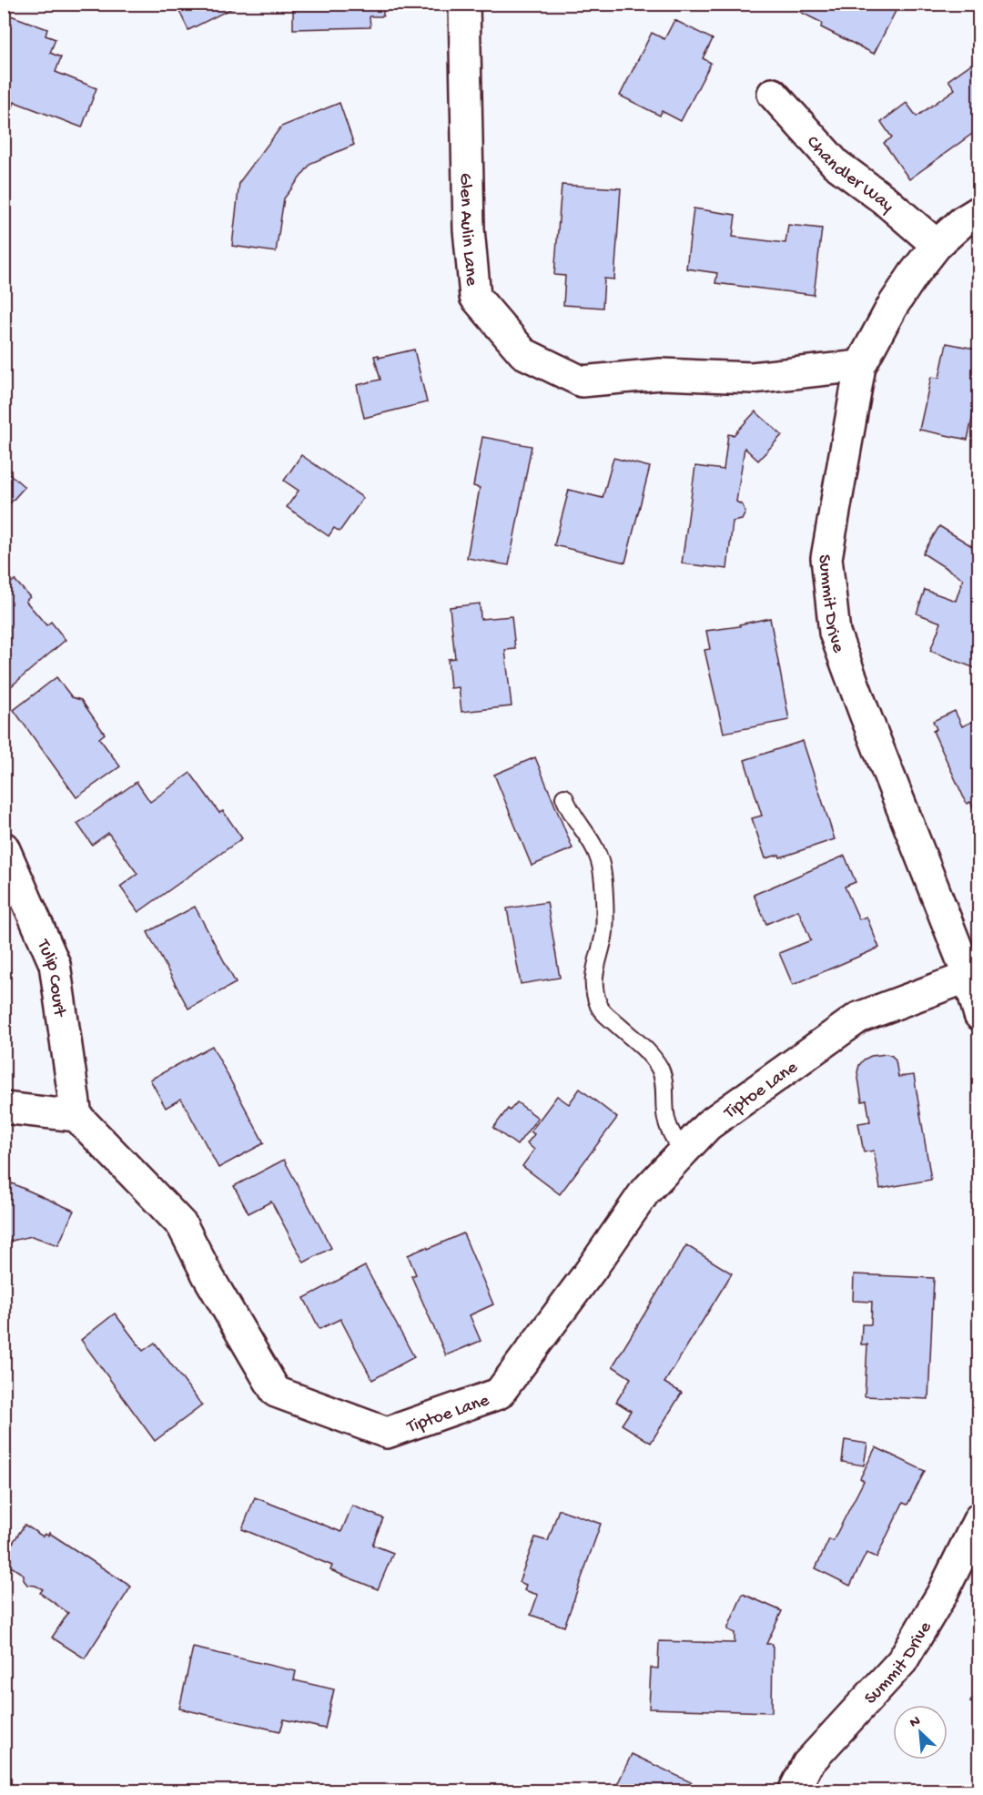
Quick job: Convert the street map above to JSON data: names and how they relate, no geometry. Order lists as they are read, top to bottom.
{
  "streets": {
    "street": [
      "Chandler Way",
      "Glen Aulin Lane",
      "Summit Drive",
      "Tulip Court",
      "Tiptoe Lane"
    ]
  },
  "crossings": [
    ["Chandler Way", "Summit Drive"],
    ["Glen Aulin Lane", "Summit Drive"],
    ["Summit Drive", "Tiptoe Lane"],
    ["Tulip Court", "Tiptoe Lane"]
  ],
  "north": "top left"
}
